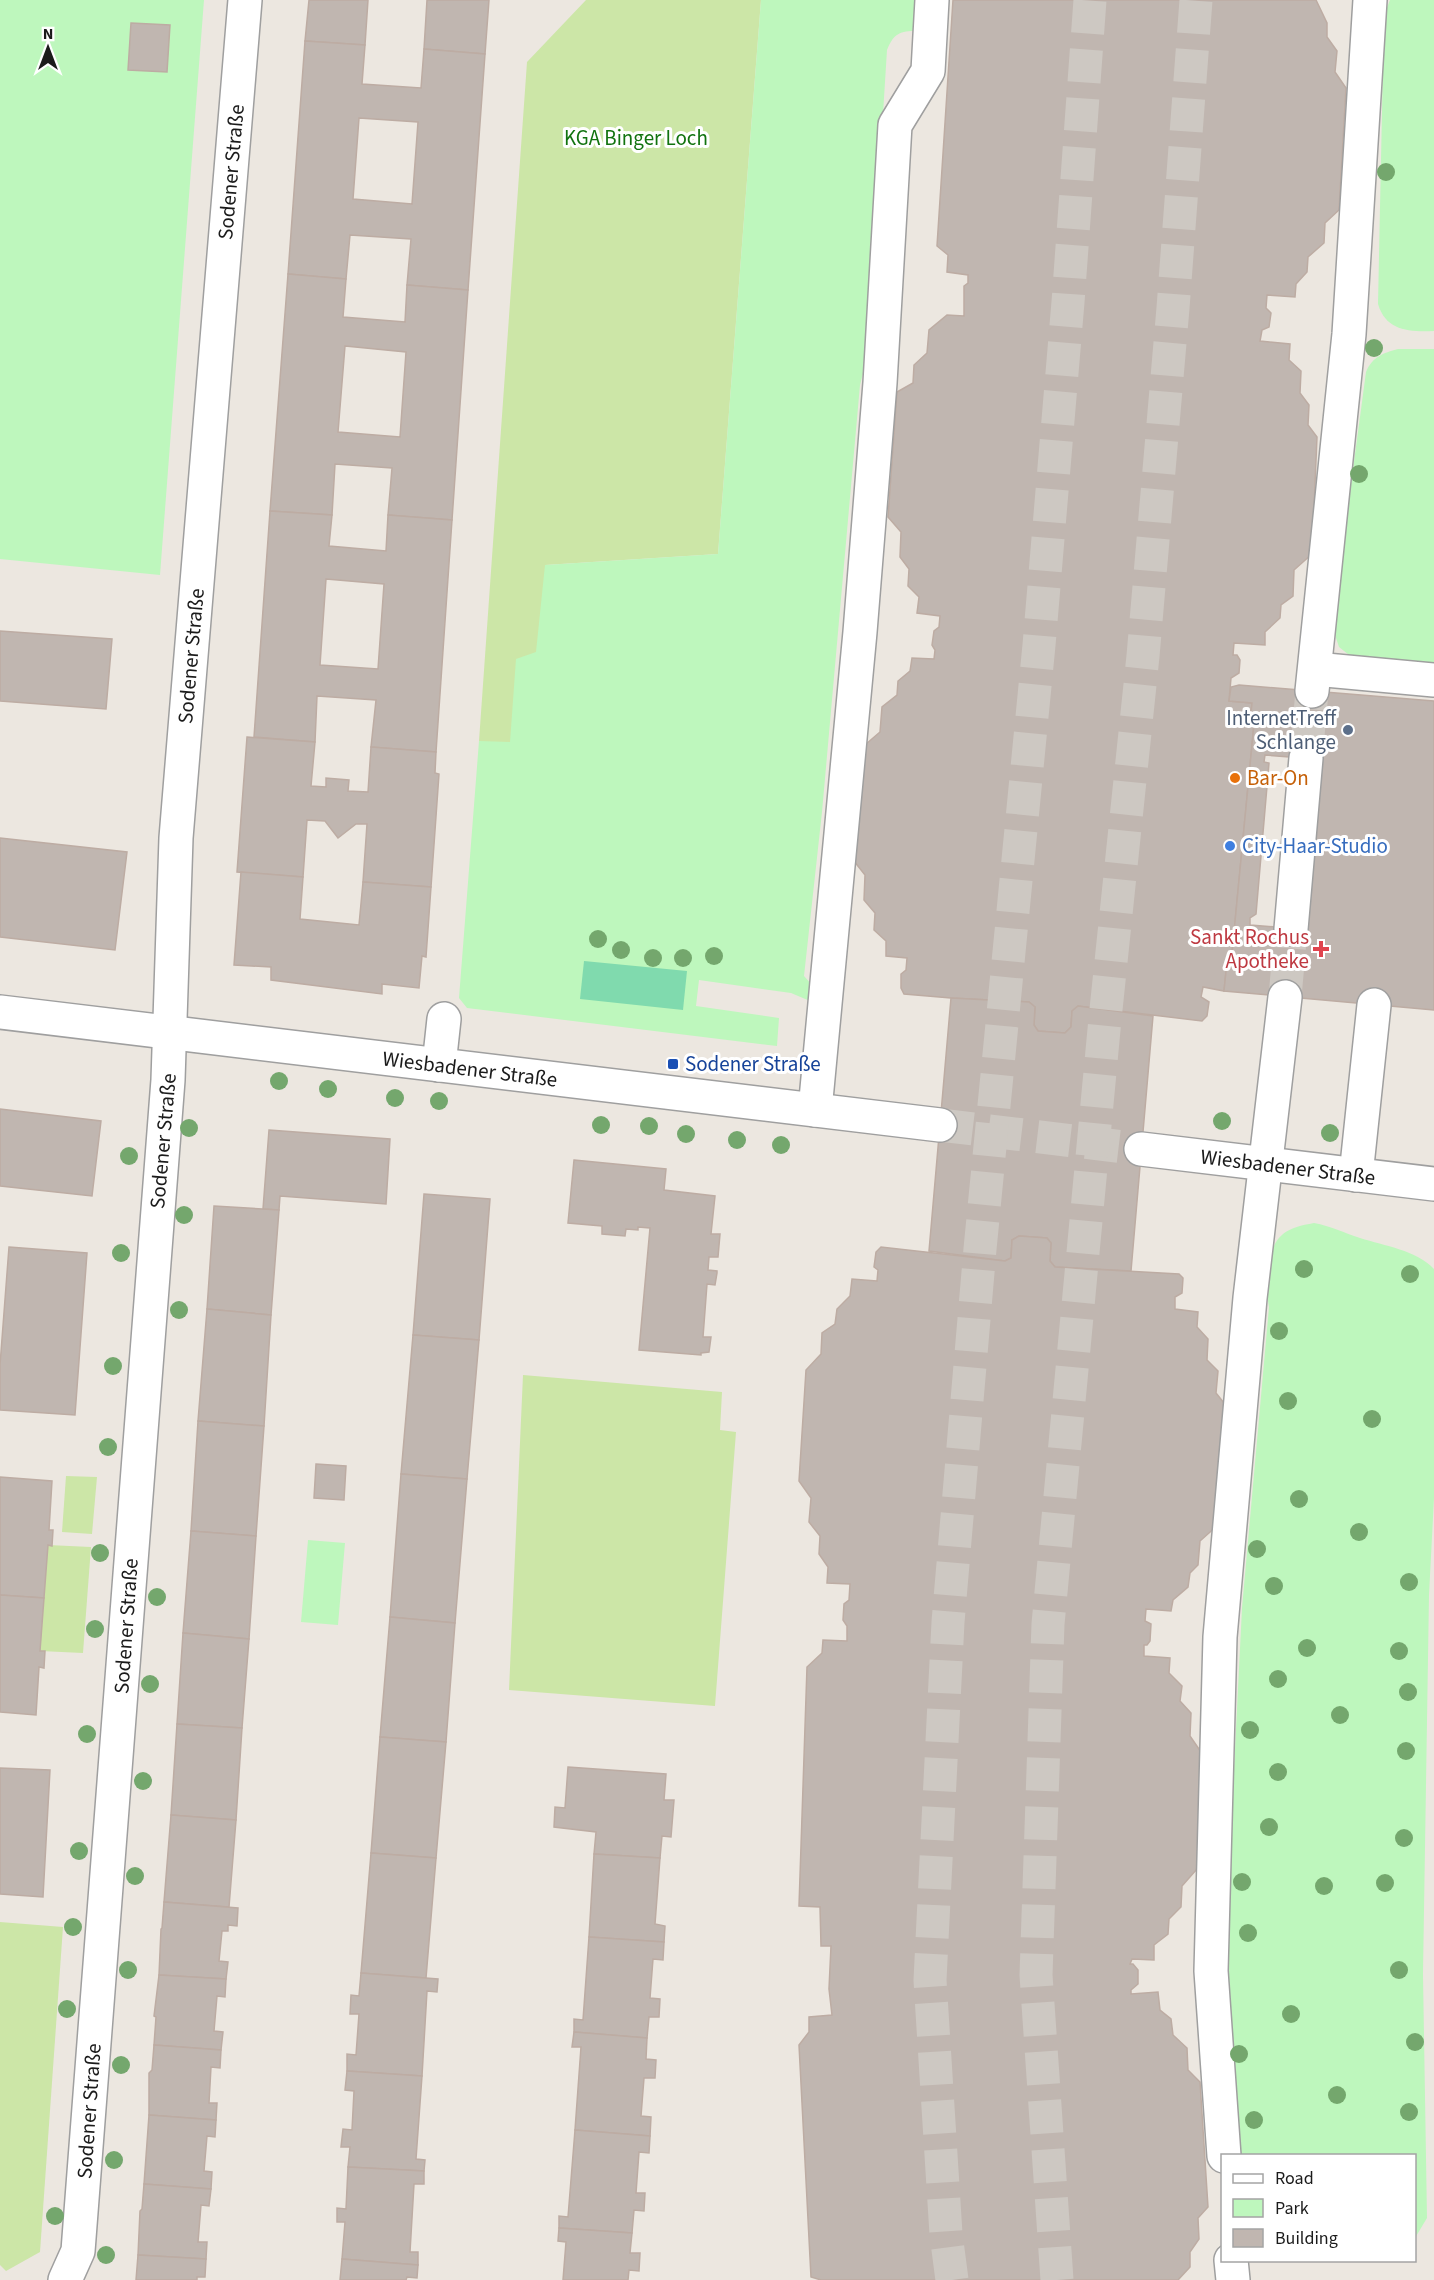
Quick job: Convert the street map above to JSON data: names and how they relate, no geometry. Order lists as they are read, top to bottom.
{
  "streets": {
    "street": ["Sodener Straße", "Wiesbadener Straße"]
  },
  "crossings": [
    ["Sodener Straße", "Wiesbadener Straße"]
  ],
  "parks": ["KGA Binger Loch"],
  "places": {
    "other": ["InternetTreff Schlange", "Bar-On", "City-Haar-Studio"],
    "health": ["Sankt Rochus Apotheke"],
    "transit": ["Sodener Straße"]
  },
  "legend": ["Road", "Park", "Building"],
  "north": "top"
}
